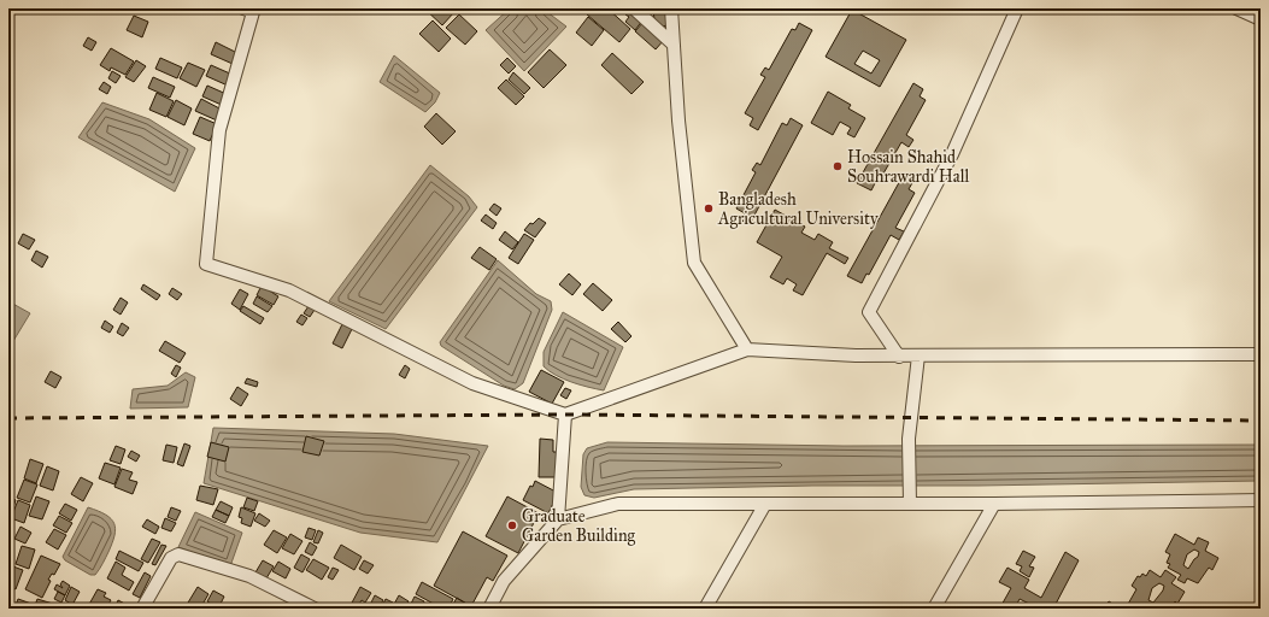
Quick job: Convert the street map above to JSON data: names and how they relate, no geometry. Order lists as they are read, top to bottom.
{
  "places": ["Hossain Shahid Souhrawardi Hall", "Bangladesh Agricultural University", "Graduate Garden Building"]
}
